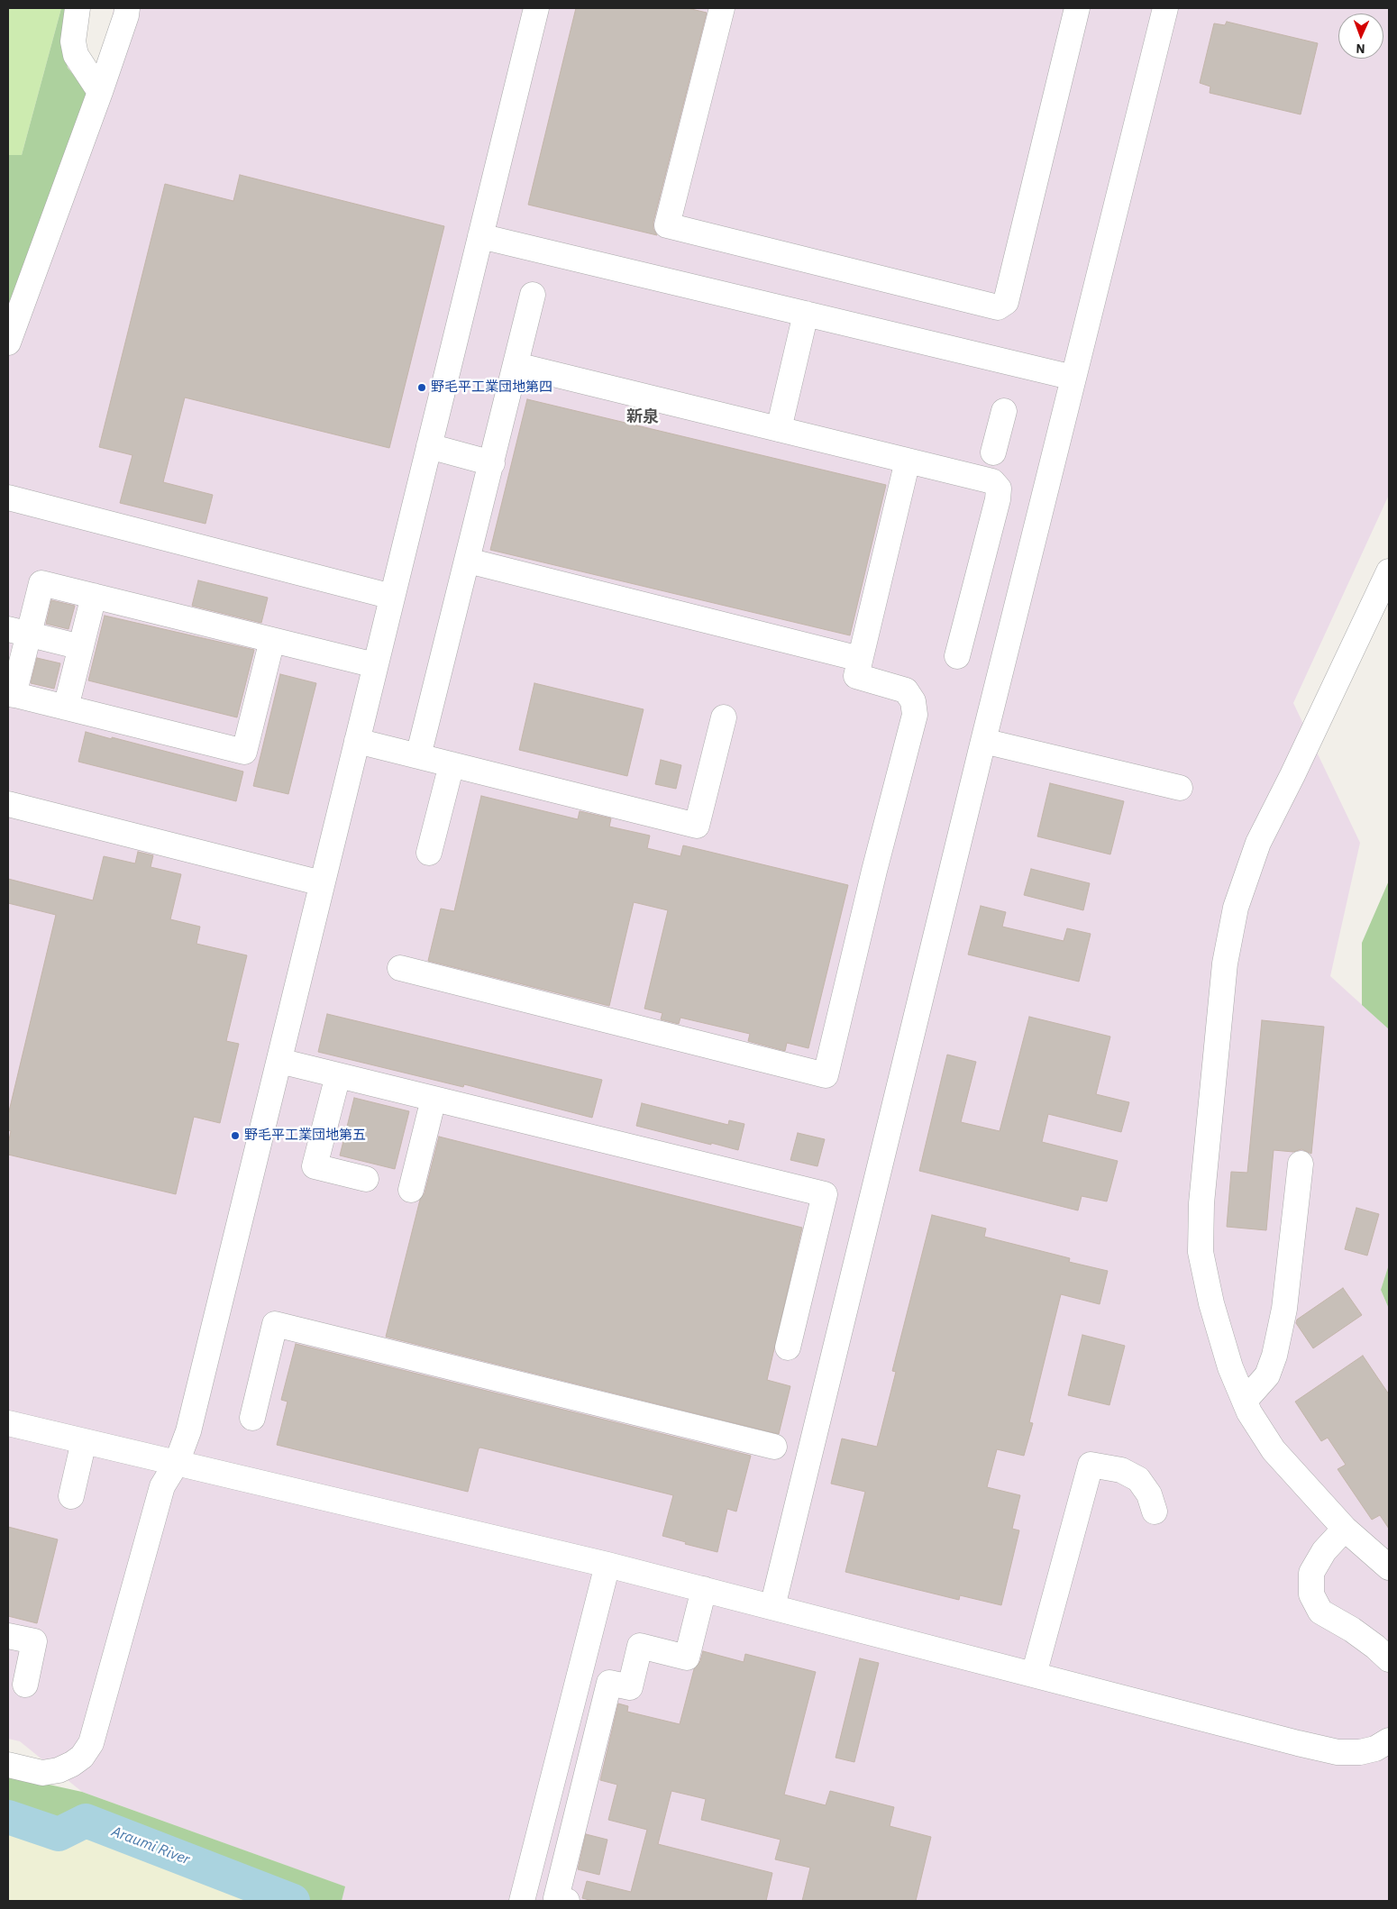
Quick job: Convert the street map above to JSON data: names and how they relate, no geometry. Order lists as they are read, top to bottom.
{
  "districts": ["新泉"],
  "water": ["Araumi River"],
  "places": ["野毛平工業団地第四", "野毛平工業団地第五"],
  "north": "bottom"
}
